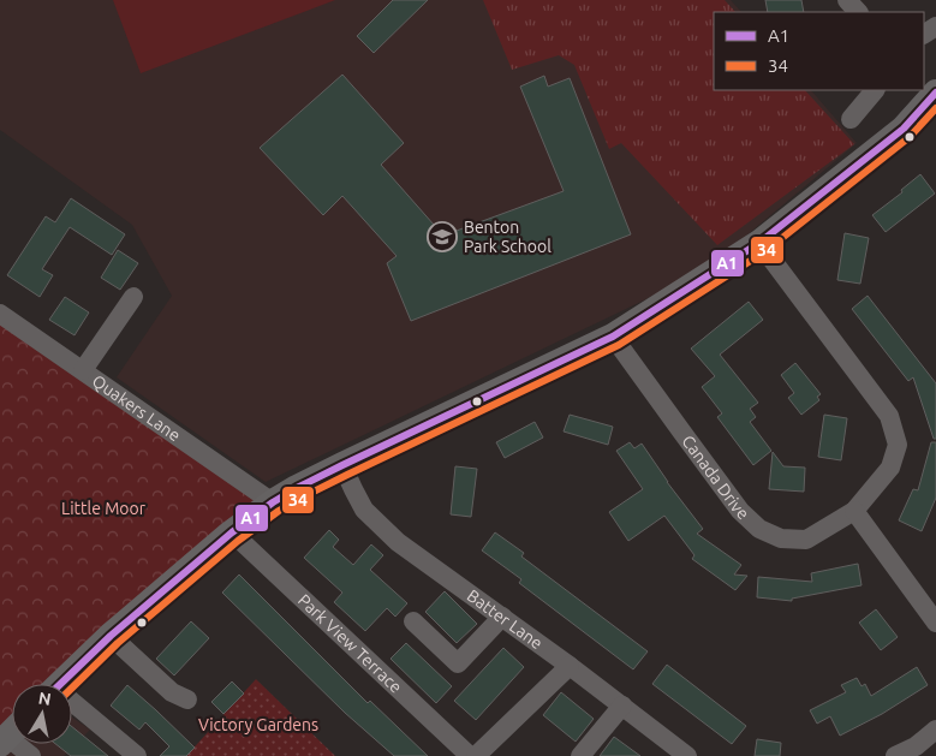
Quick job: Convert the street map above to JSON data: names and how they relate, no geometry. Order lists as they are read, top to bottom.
{
  "streets": {
    "street": [
      "Quakers Lane",
      "Canada Drive",
      "Batter Lane",
      "Park View Terrace"
    ]
  },
  "parks": ["Little Moor", "Victory Gardens"],
  "places": {
    "school or university": ["Benton Park School"]
  },
  "lines": ["transit line A1", "transit line 34"],
  "legend": ["A1", "34"],
  "north": "top"
}
